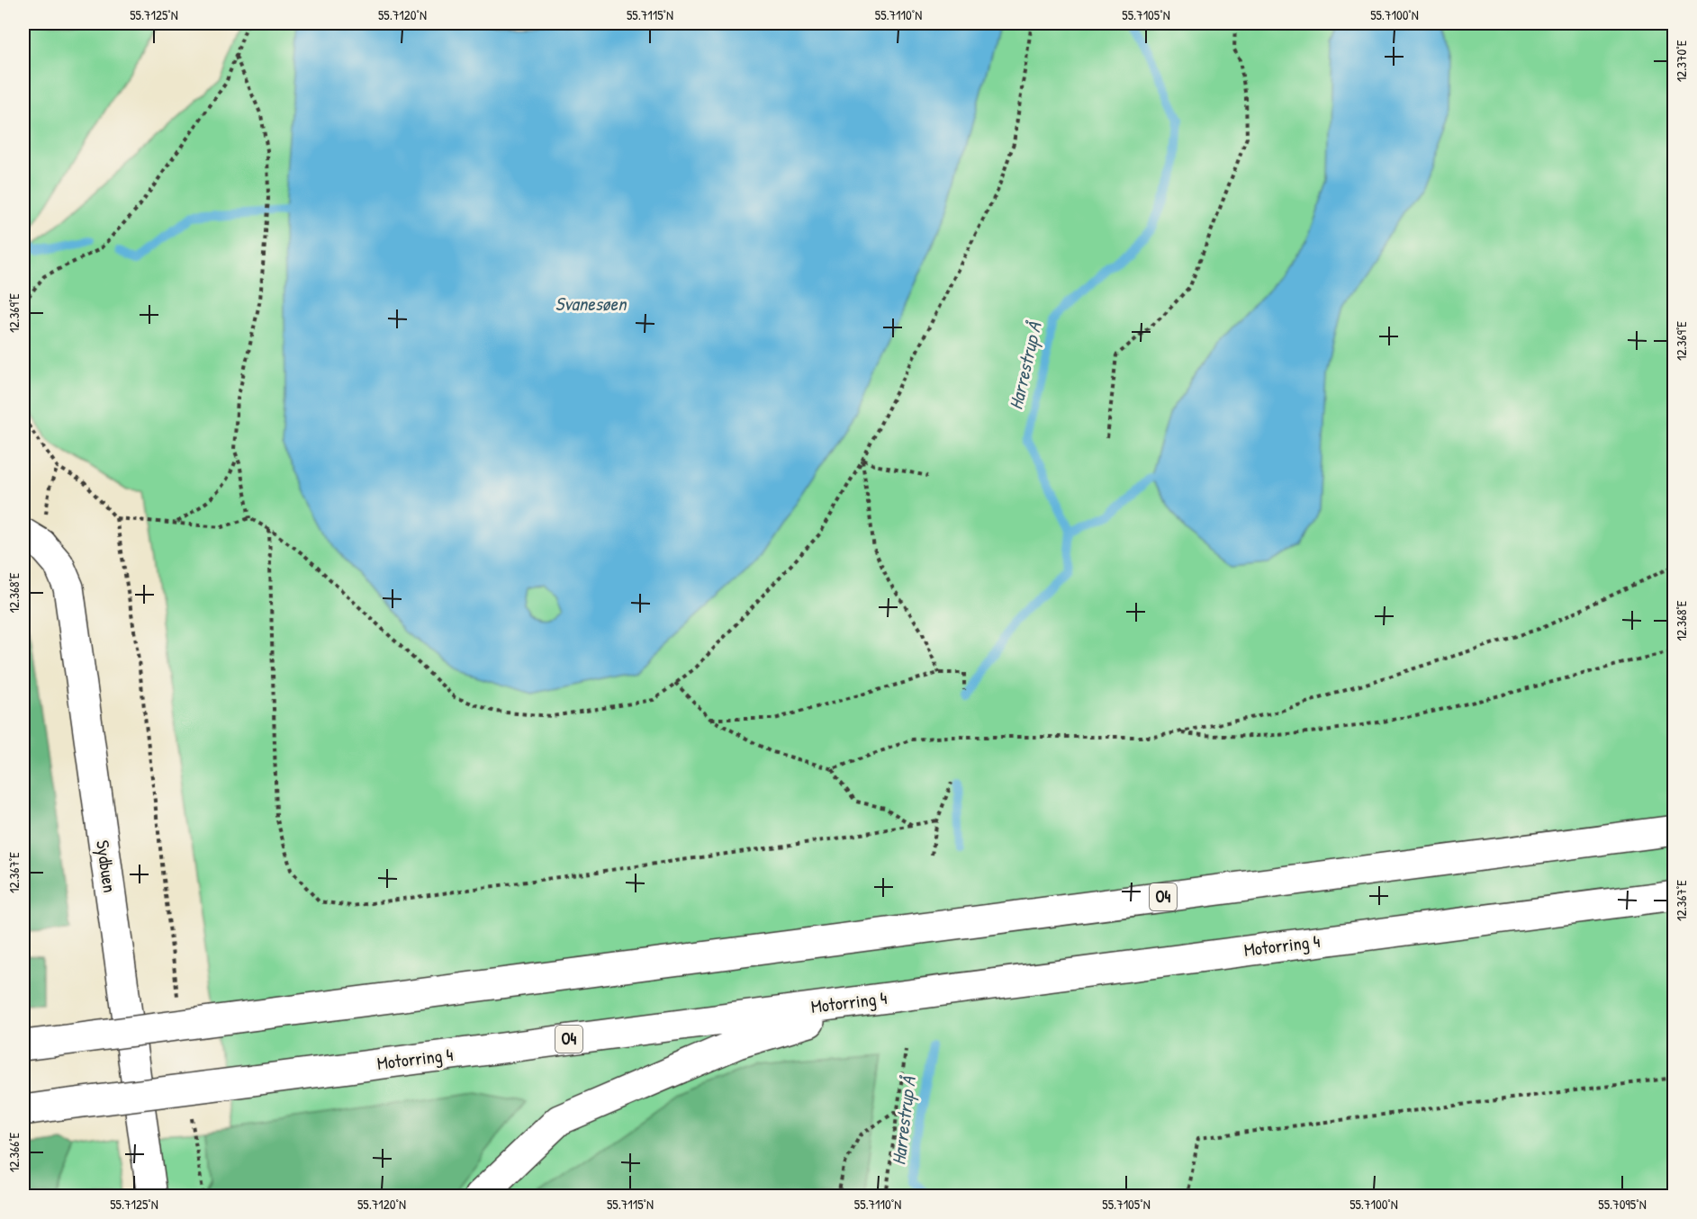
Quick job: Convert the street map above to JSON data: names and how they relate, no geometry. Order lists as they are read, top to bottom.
{
  "streets": {
    "main road": ["Sydbuen", "O4", "Motorring 4"]
  },
  "crossings": [
    ["O4", "Motorring 4"]
  ],
  "water": ["Svanesøen", "Harrestrup Å"],
  "coordinates": [
    "55.7125°N",
    "55.7120°N",
    "55.7115°N",
    "55.7110°N",
    "55.7105°N",
    "55.7100°N",
    "12.370°E",
    "12.369°E",
    "12.368°E",
    "12.367°E",
    "12.366°E",
    "55.7095°N"
  ]
}
